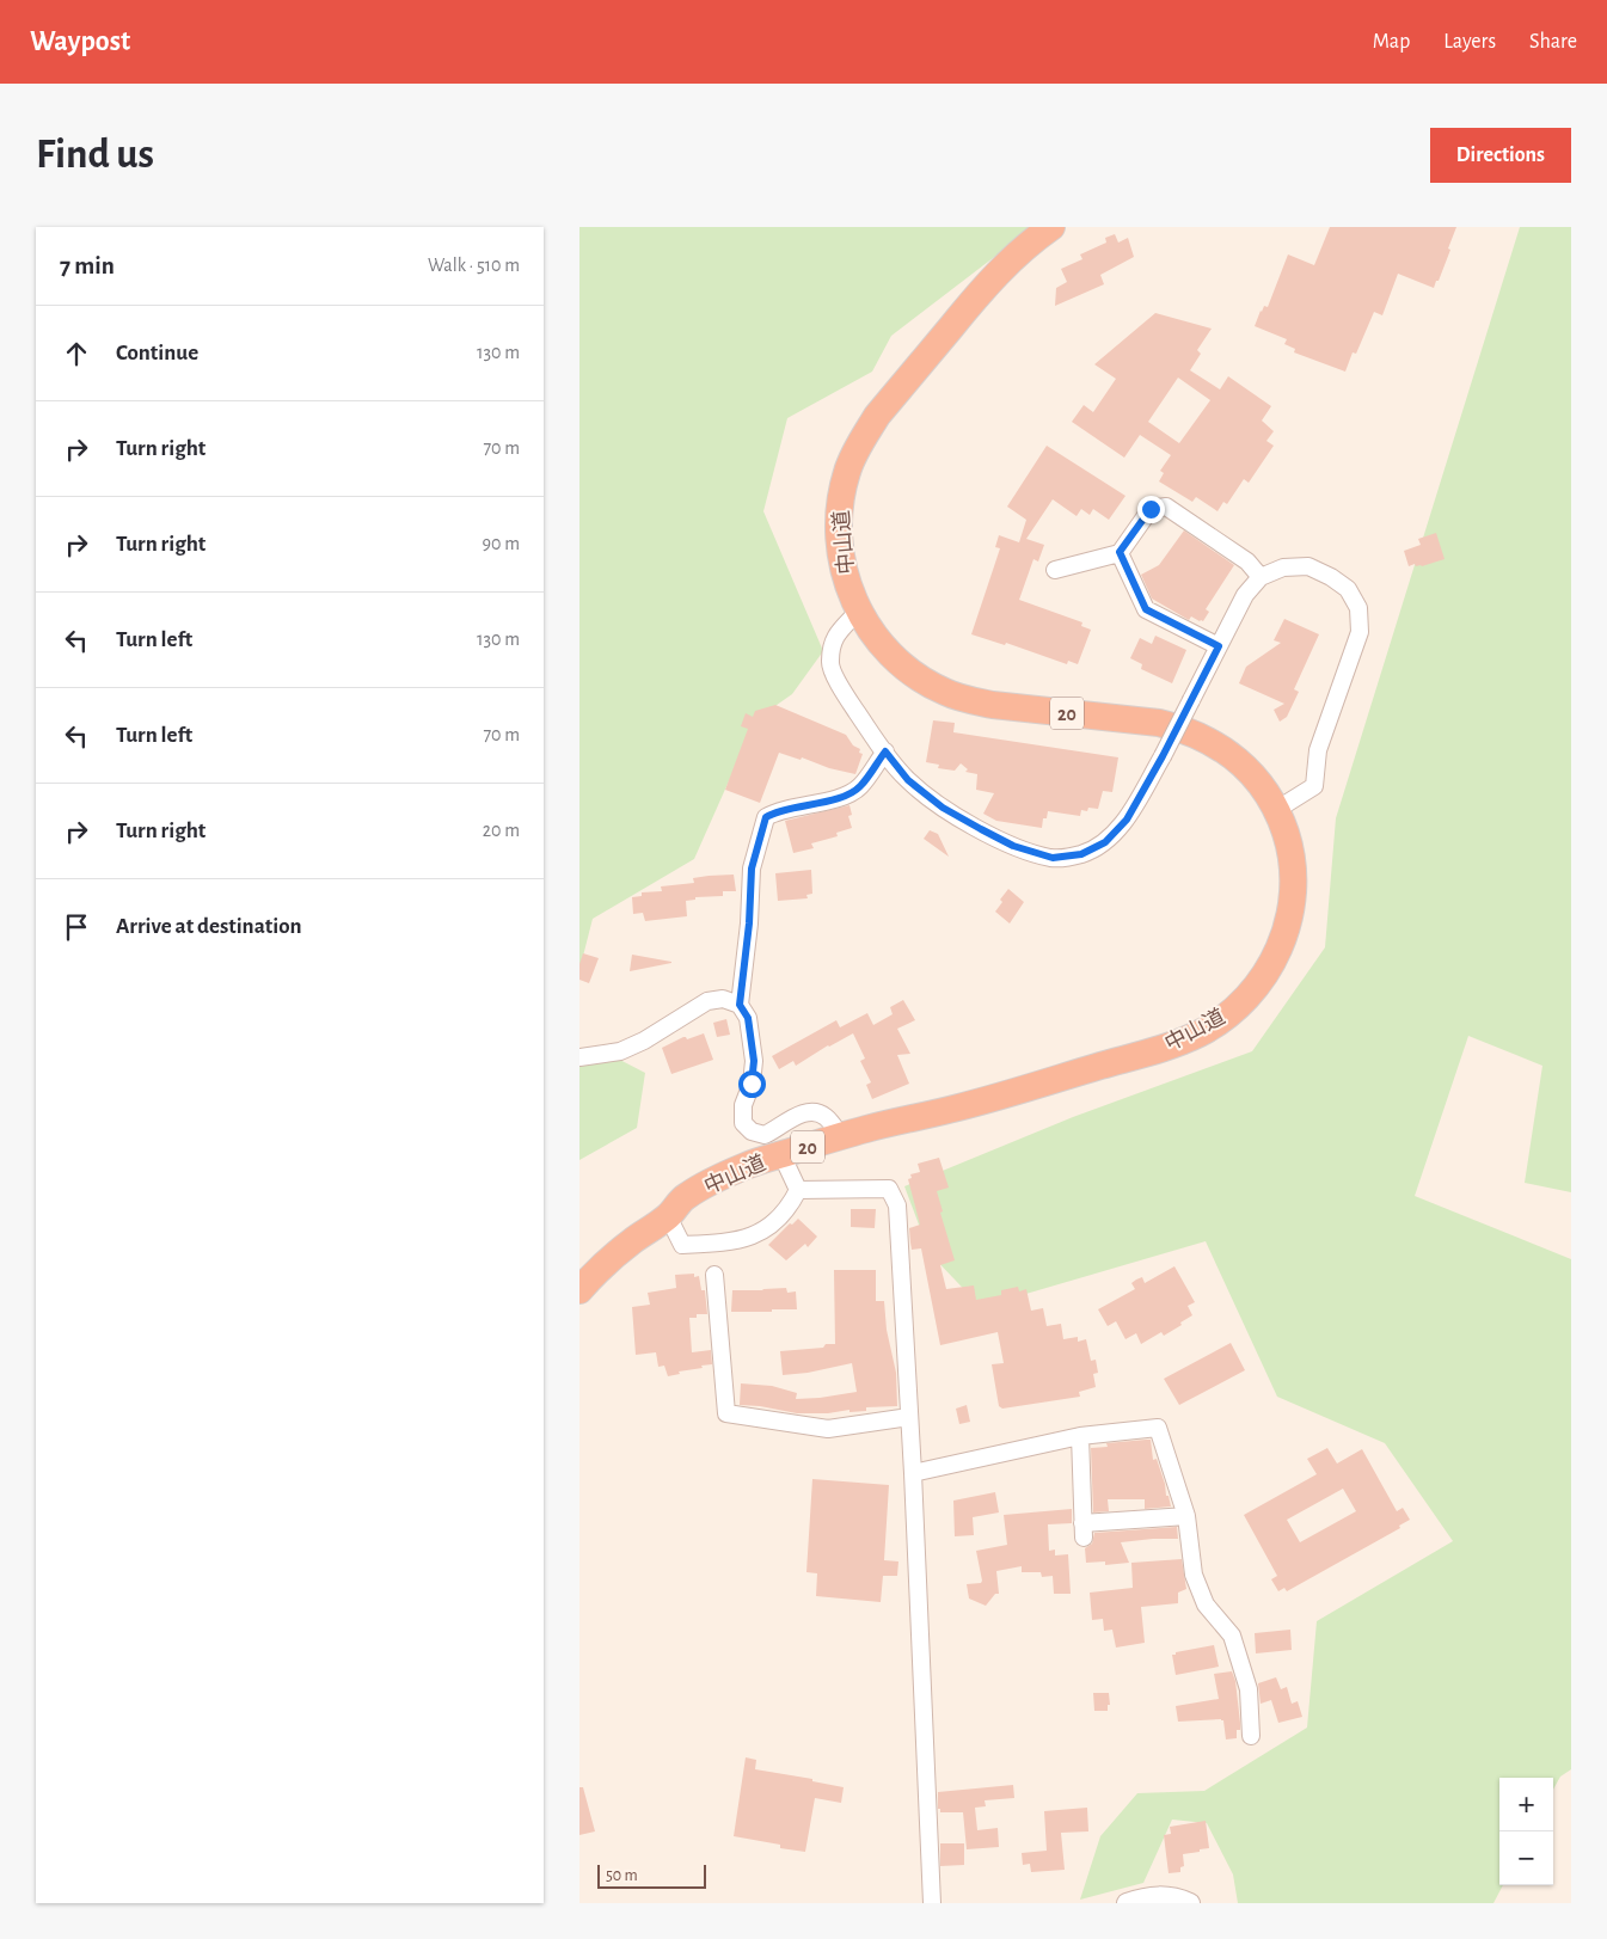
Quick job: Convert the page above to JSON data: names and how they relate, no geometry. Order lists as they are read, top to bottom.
{
  "streets": {
    "highway": ["中山道", "20"]
  },
  "scale_bar": "50 m",
  "page": {
    "header": "Waypost",
    "nav": ["Map", "Layers", "Share"],
    "buttons": "Directions",
    "title": "Find us",
    "heading": ["7 min", "Walk · 510 m"],
    "list": [
      ["Continue", "130 m"],
      ["Turn right", "70 m"],
      ["Turn right", "90 m"],
      ["Turn left", "130 m"],
      ["Turn left", "70 m"],
      ["Turn right", "20 m"],
      "Arrive at destination"
    ],
    "map_buttons": ["+", "−"],
    "scale": "50 m"
  }
}
